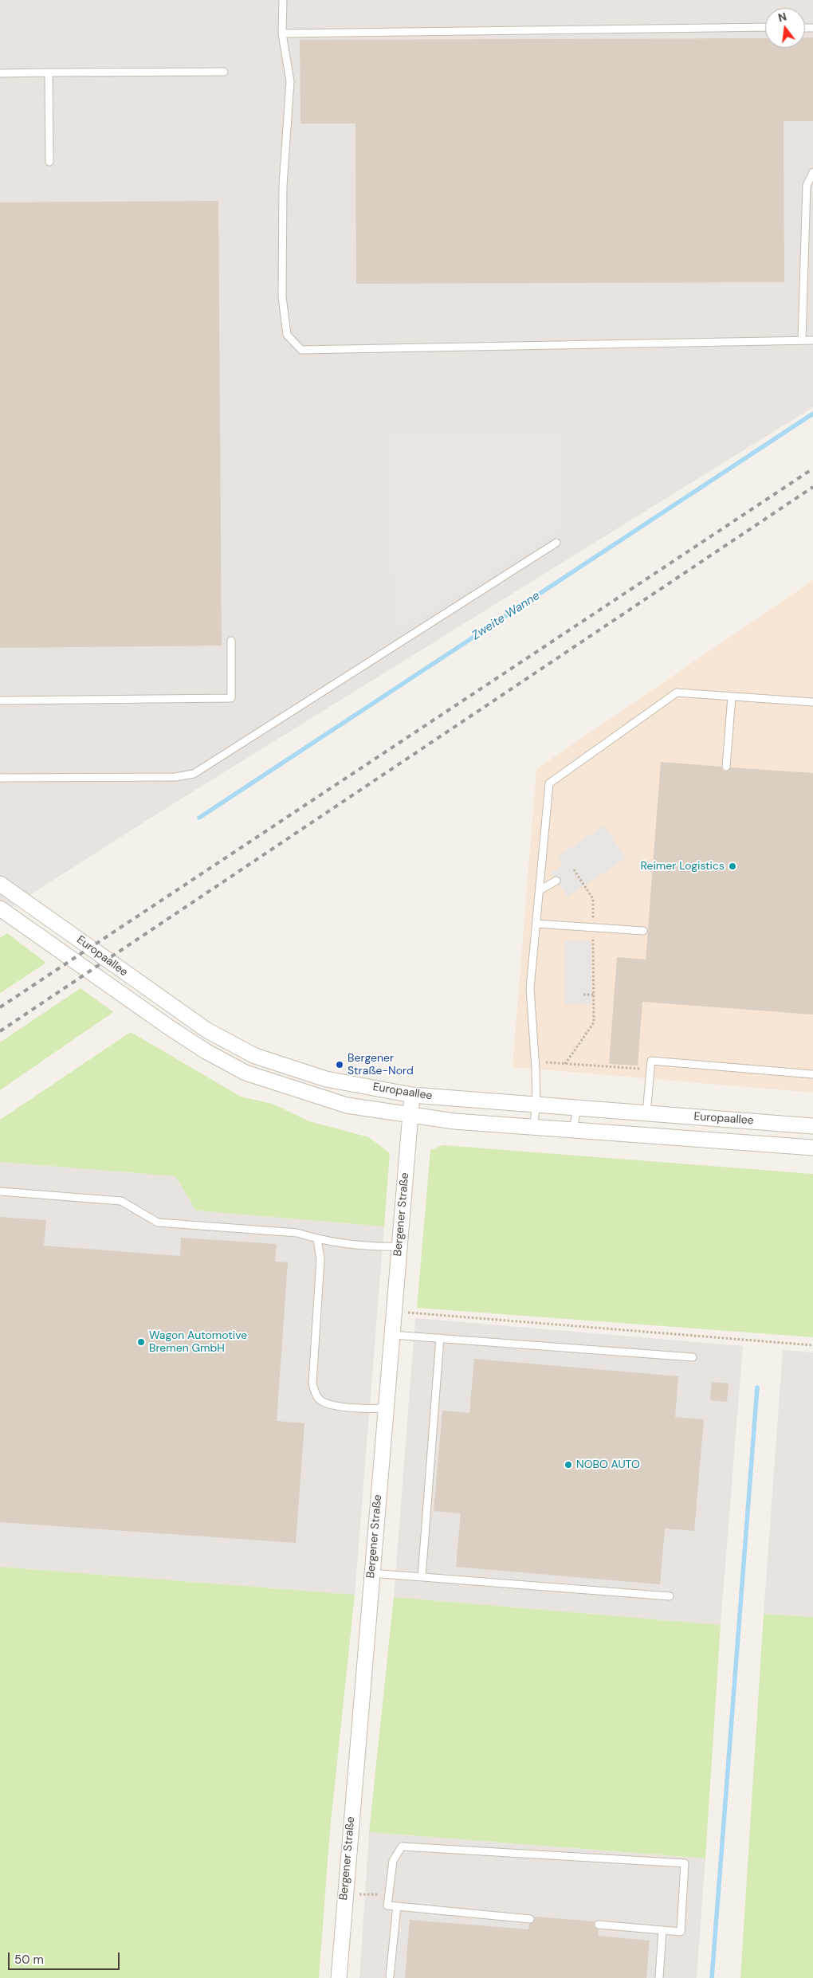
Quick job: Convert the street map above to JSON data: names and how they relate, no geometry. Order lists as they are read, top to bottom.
{
  "streets": {
    "street": ["Europaallee", "Bergener Straße"]
  },
  "crossings": [
    ["Europaallee", "Bergener Straße"]
  ],
  "water": ["Zweite Wanne"],
  "places": [
    "Reimer Logistics",
    "Bergener Straße-Nord",
    "Wagon Automotive Bremen GmbH",
    "NOBO AUTO"
  ],
  "scale_bar": "50 m",
  "north": "top"
}
